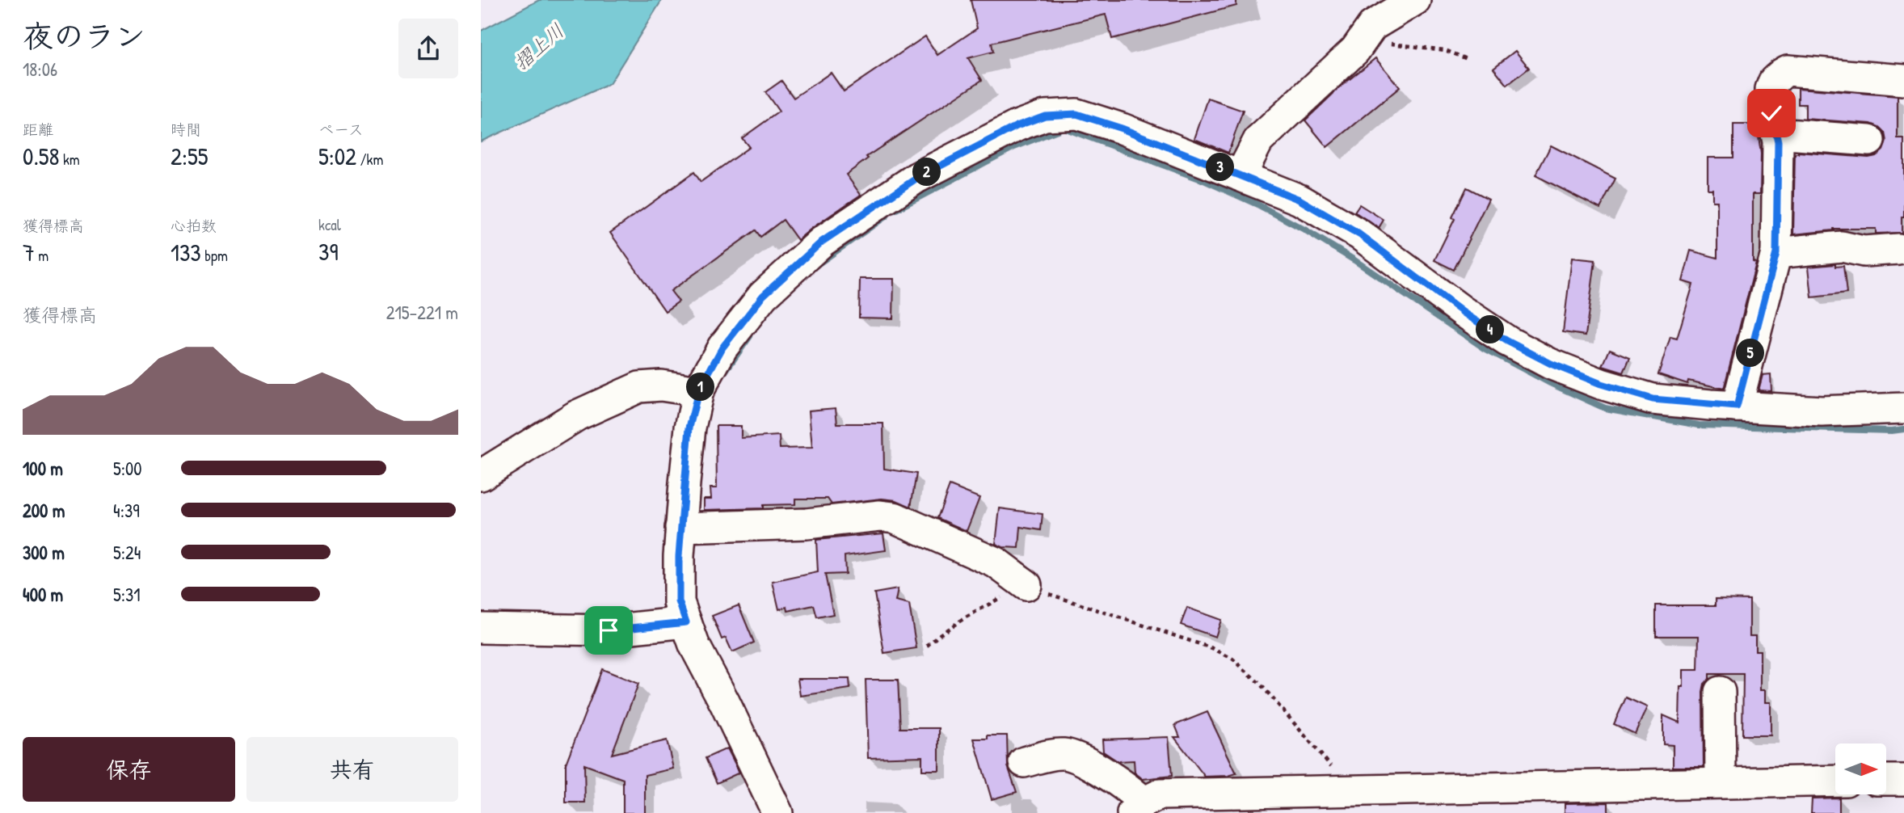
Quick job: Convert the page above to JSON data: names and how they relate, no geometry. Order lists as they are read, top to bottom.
{
  "water": ["摺上川"],
  "north": "right",
  "page": {
    "heading": ["夜のラン", "18:06"],
    "stats": [
      ["距離", "0.58 km"],
      ["時間", "2:55"],
      ["ペース", "5:02 /km"],
      ["獲得標高", "7 m"],
      ["心拍数", "133 bpm"],
      ["kcal", "39"]
    ],
    "pins": [
      "3",
      "2",
      "4",
      "5",
      "1"
    ],
    "chart": ["獲得標高", "215–221 m"],
    "list": [
      {
        "name": "100 m",
        "note": "5:00"
      },
      {
        "name": "200 m",
        "note": "4:39"
      },
      {
        "name": "300 m",
        "note": "5:24"
      },
      {
        "name": "400 m",
        "note": "5:31"
      }
    ],
    "buttons": ["保存", "共有"]
  }
}
